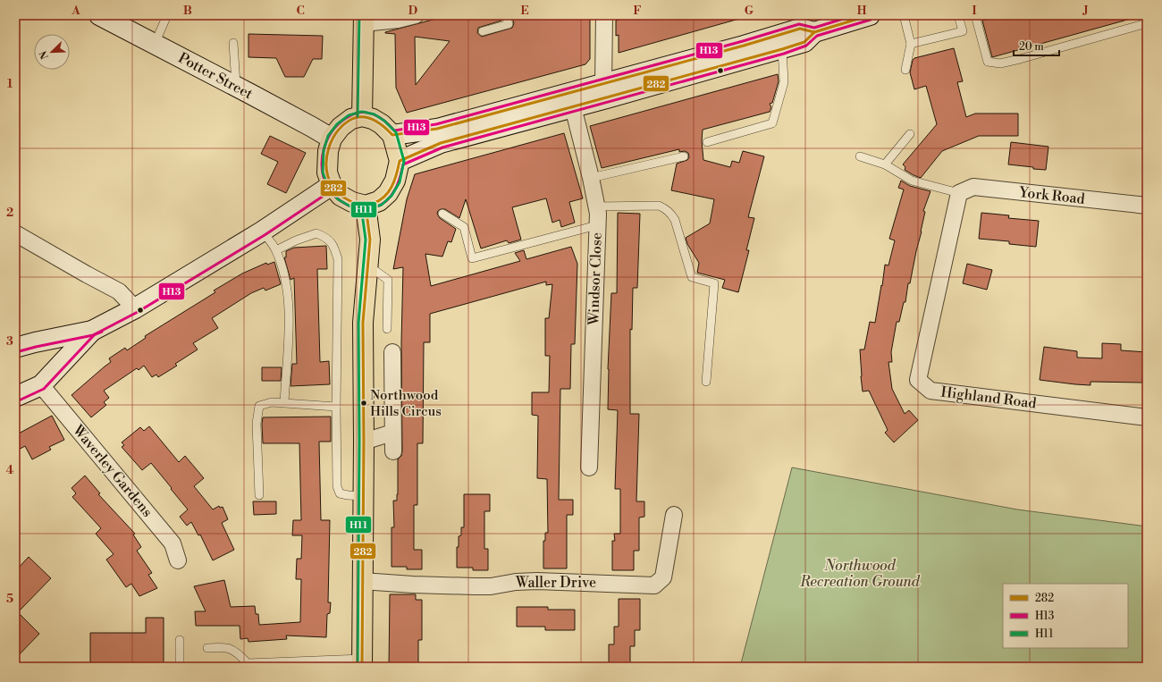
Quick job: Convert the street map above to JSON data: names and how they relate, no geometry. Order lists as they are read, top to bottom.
{
  "streets": {
    "main road": ["Potter Street"],
    "street": [
      "York Road",
      "Windsor Close",
      "Highland Road",
      "Waverley Gardens",
      "Waller Drive"
    ]
  },
  "crossings": [
    ["York Road", "Highland Road"]
  ],
  "parks": ["Northwood Recreation Ground"],
  "places": ["Northwood Hills Circus"],
  "lines": ["transit line 282", "transit line H13", "transit line H11"],
  "legend": ["282", "H13", "H11"],
  "scale_bar": "20 m",
  "north": "bottom left",
  "grid": {
    "columns": [
      "A",
      "B",
      "C",
      "D",
      "E",
      "F",
      "G",
      "H",
      "I",
      "J"
    ],
    "rows": [
      "1",
      "2",
      "3",
      "4",
      "5"
    ]
  }
}
